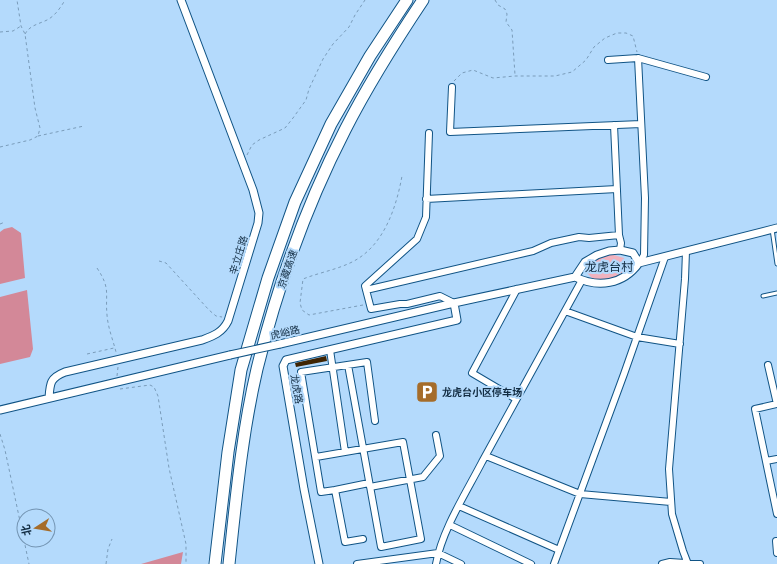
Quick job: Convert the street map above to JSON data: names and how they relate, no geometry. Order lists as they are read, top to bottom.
{
  "streets": {
    "highway": ["京藏高速"],
    "street": ["辛立庄路", "虎峪路", "龙虎路"]
  },
  "crossings": [
    ["辛立庄路", "虎峪路"],
    ["虎峪路", "龙虎路"]
  ],
  "districts": ["龙虎台村"],
  "places": {
    "parking": ["龙虎台小区停车场"]
  },
  "north": "left"
}
